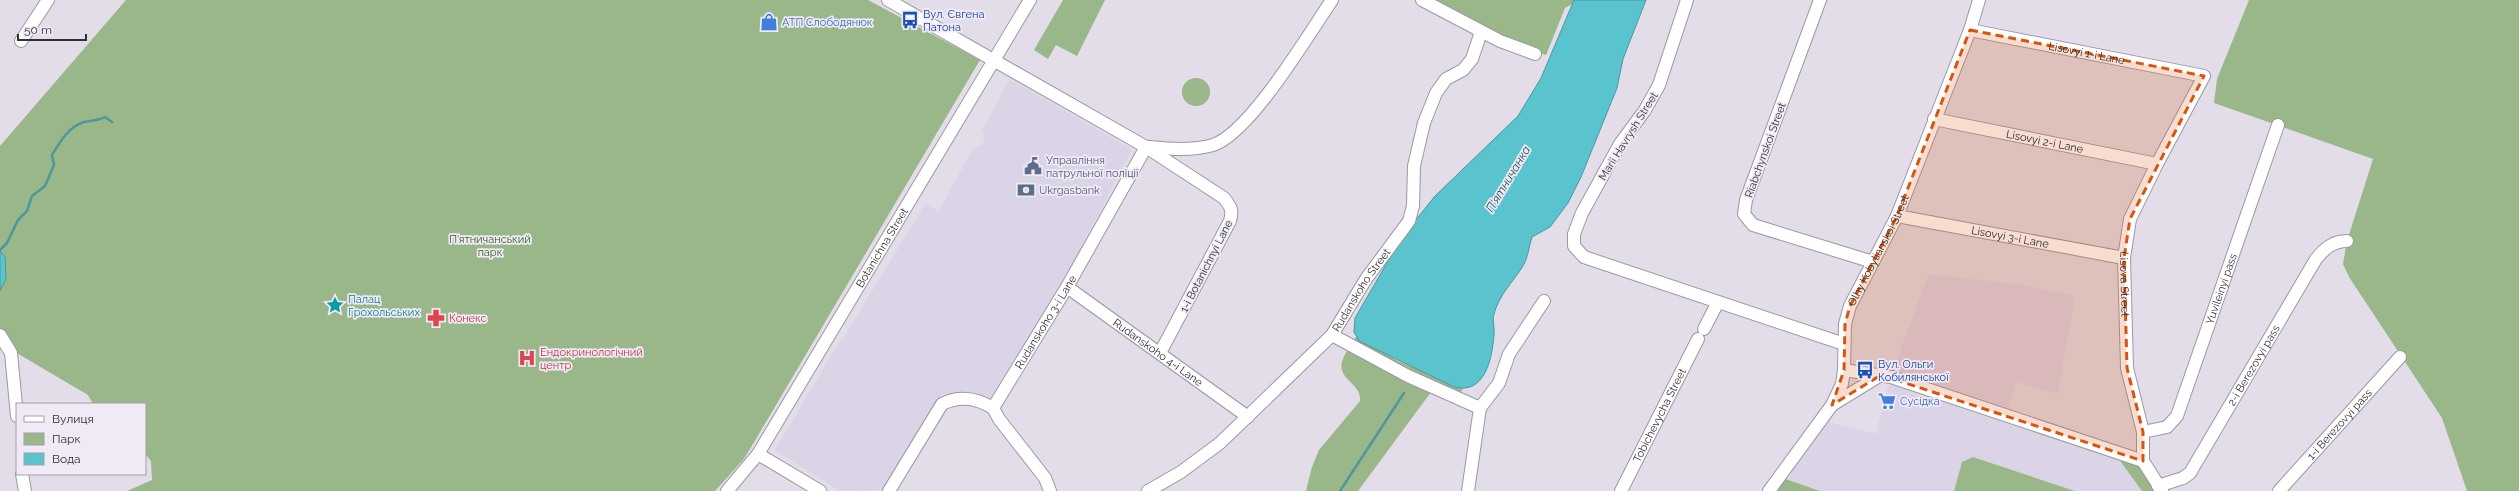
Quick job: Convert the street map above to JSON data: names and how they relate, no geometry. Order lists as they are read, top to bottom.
{
  "streets": {
    "street": [
      "Lisovyi 1-i Lane",
      "Marii Havrysh Street",
      "Lisovyi 2-i Lane",
      "Riabchynskoi Street",
      "Lisovyi 3-i Lane",
      "Botanichna Street",
      "Olhy Kobylianskoi Street",
      "1-i Botanichnyi Lane",
      "Lisova Street",
      "Yuvileinyi pass",
      "Rudanskoho Street",
      "Rudanskoho 3-i Lane",
      "Rudanskoho 4-i Lane",
      "2-i Berezovyi pass",
      "Tobichevycha Street",
      "1-i Berezovyi pass"
    ]
  },
  "crossings": [
    ["Lisovyi 1-i Lane", "Olhy Kobylianskoi Street"],
    ["Lisovyi 1-i Lane", "Lisova Street"],
    ["Marii Havrysh Street", "Tobichevycha Street"],
    ["Lisovyi 2-i Lane", "Olhy Kobylianskoi Street"],
    ["Lisovyi 2-i Lane", "Lisova Street"],
    ["Riabchynskoi Street", "Olhy Kobylianskoi Street"],
    ["Lisovyi 3-i Lane", "Olhy Kobylianskoi Street"],
    ["Lisovyi 3-i Lane", "Lisova Street"],
    ["Botanichna Street", "1-i Botanichnyi Lane"],
    ["1-i Botanichnyi Lane", "Rudanskoho 3-i Lane"],
    ["1-i Botanichnyi Lane", "Rudanskoho 4-i Lane"],
    ["Lisova Street", "Yuvileinyi pass"],
    ["Rudanskoho Street", "Rudanskoho 4-i Lane"],
    ["Rudanskoho 3-i Lane", "Rudanskoho 4-i Lane"]
  ],
  "water": ["П'ятничанка"],
  "parks": ["П'ятничанський парк"],
  "places": {
    "bus stop": ["Вул. Євгена Патона", "Вул. Ольги Кобилянської"],
    "shop": ["АТП Слободянюк"],
    "public building": ["Управління патрульної поліції"],
    "bank": ["Ukrgasbank"],
    "place": ["Палац Грохольських"],
    "pharmacy": ["Конекс"],
    "hospital": ["Ендокринологічний центр"],
    "supermarket": ["Сусідка"]
  },
  "legend": ["Вулиця", "Парк", "Вода"],
  "scale_bar": "50 m"
}
